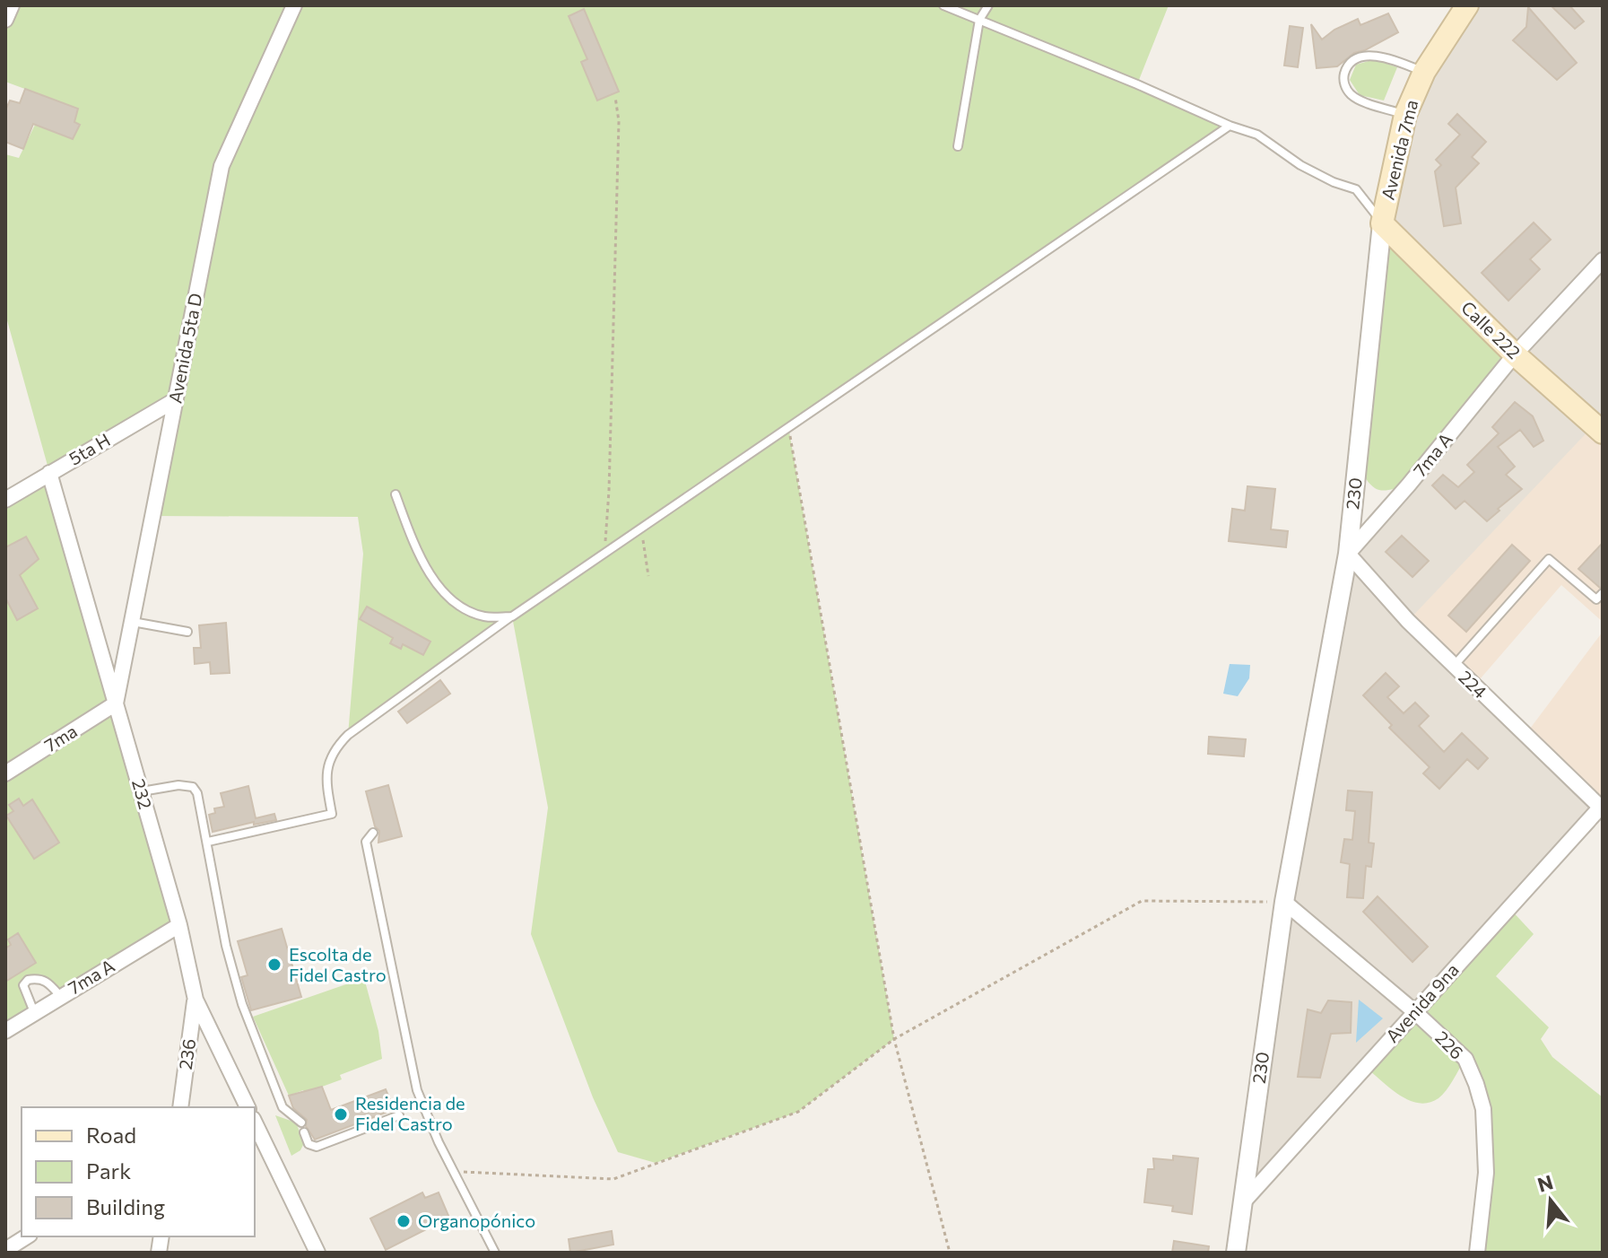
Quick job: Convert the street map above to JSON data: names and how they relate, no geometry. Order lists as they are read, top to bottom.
{
  "streets": {
    "main road": ["Avenida 7ma", "Calle 222"],
    "street": [
      "Avenida 5ta D",
      "5ta H",
      "7ma A",
      "230",
      "224",
      "7ma",
      "232",
      "Avenida 9na",
      "226",
      "236"
    ]
  },
  "crossings": [
    ["Avenida 7ma", "Calle 222"],
    ["Avenida 7ma", "230"],
    ["Calle 222", "7ma A"],
    ["Calle 222", "230"],
    ["Avenida 5ta D", "5ta H"],
    ["Avenida 5ta D", "7ma"],
    ["Avenida 5ta D", "232"],
    ["5ta H", "232"],
    ["7ma A", "230"],
    ["7ma A", "224"],
    ["7ma A", "232"],
    ["230", "224"],
    ["230", "Avenida 9na"],
    ["230", "226"],
    ["224", "Avenida 9na"],
    ["7ma", "232"],
    ["232", "236"],
    ["Avenida 9na", "226"]
  ],
  "places": ["Escolta de Fidel Castro", "Residencia de Fidel Castro", "Organopónico"],
  "legend": ["Road", "Park", "Building"],
  "north": "top"
}
